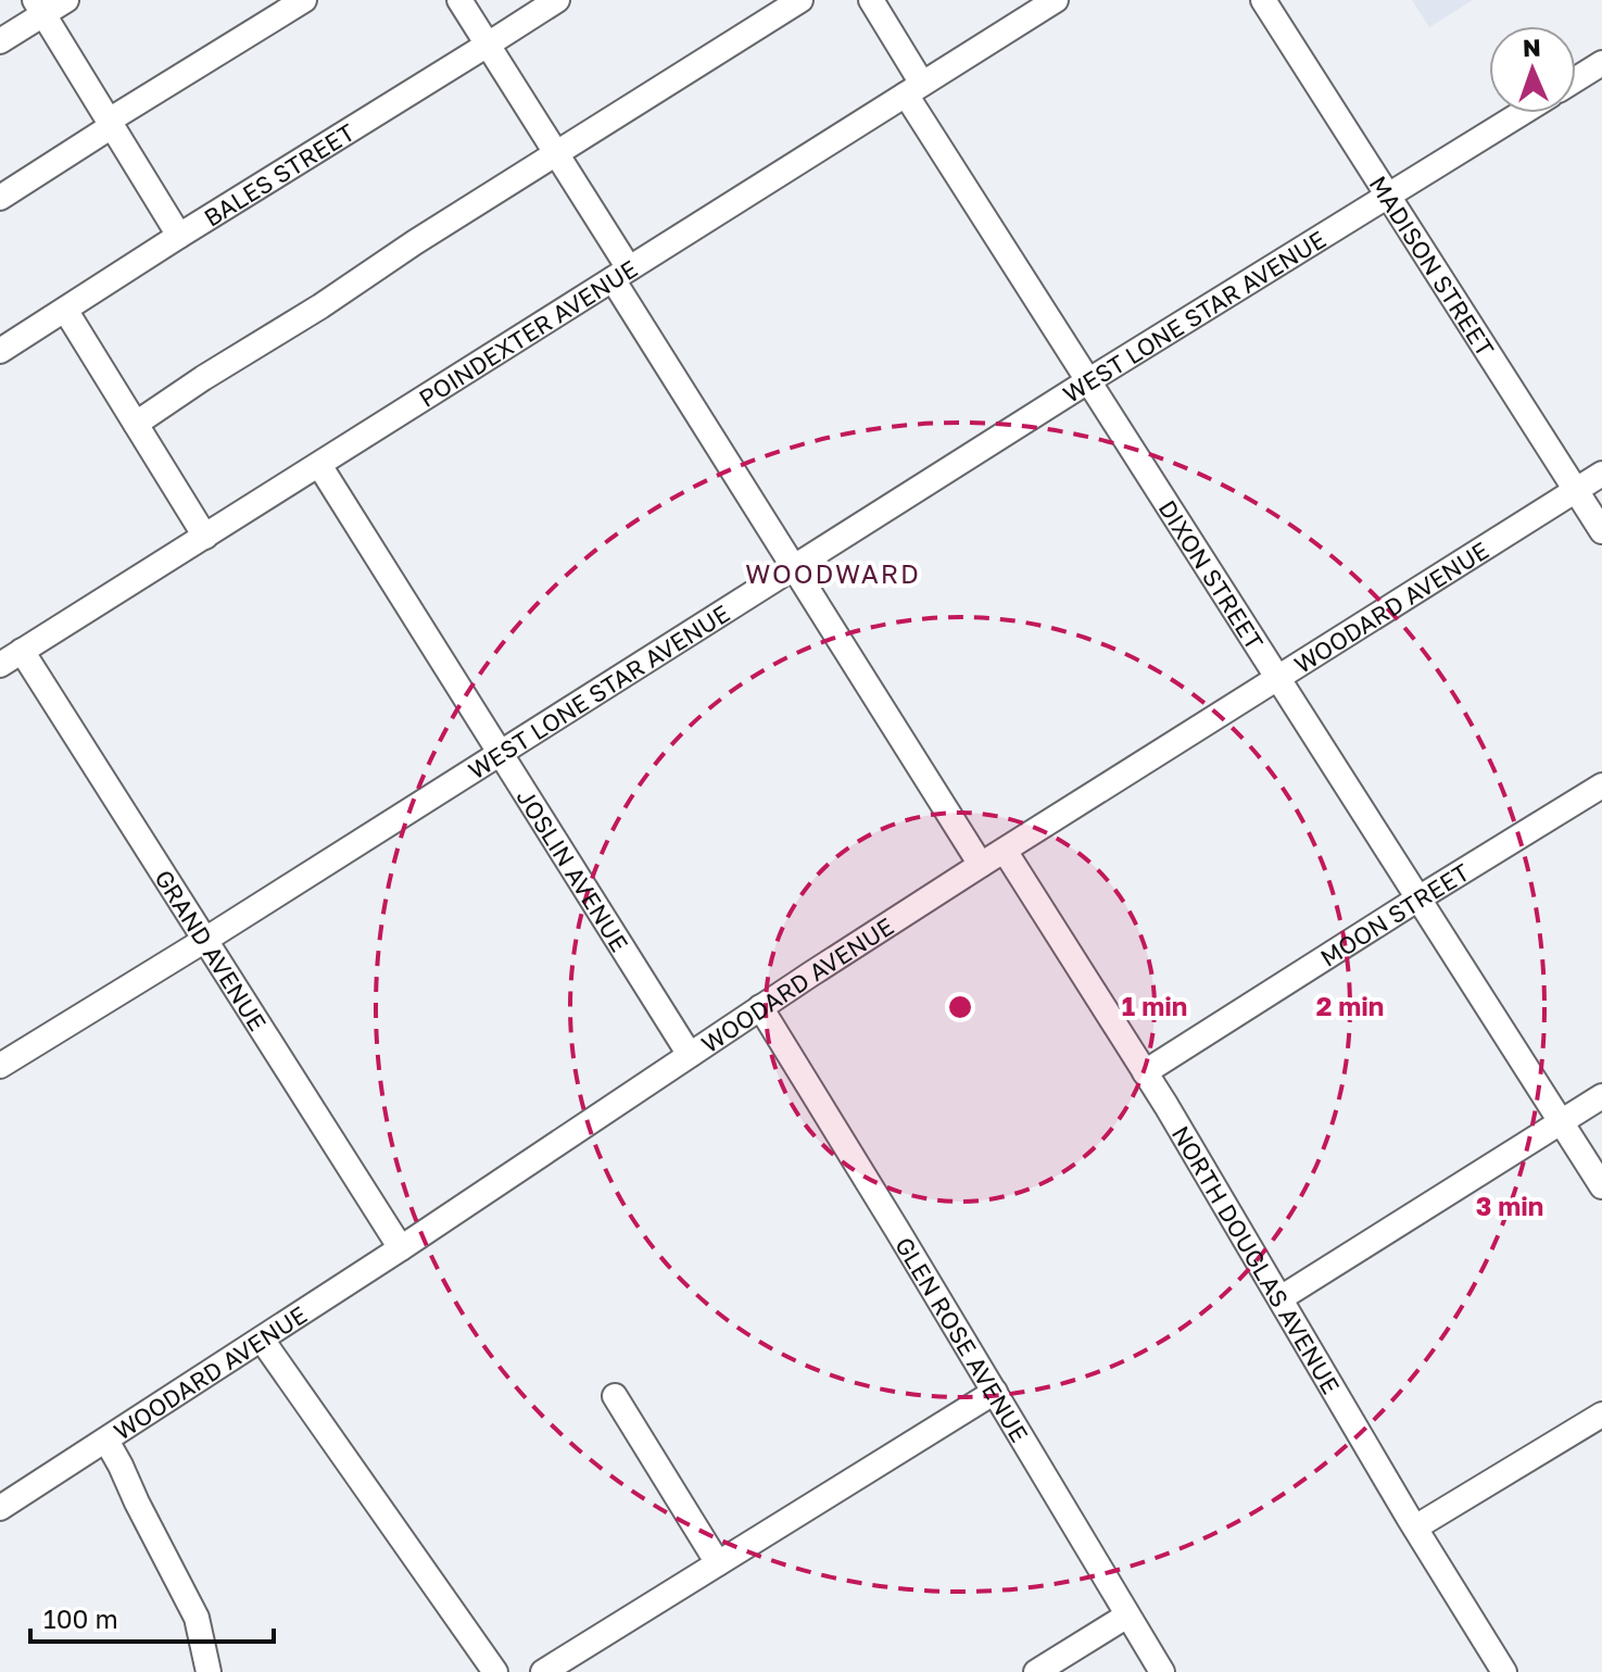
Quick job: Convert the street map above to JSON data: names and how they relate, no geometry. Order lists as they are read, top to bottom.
{
  "streets": {
    "street": [
      "BALES STREET",
      "MADISON STREET",
      "WEST LONE STAR AVENUE",
      "POINDEXTER AVENUE",
      "DIXON STREET",
      "WOODARD AVENUE",
      "JOSLIN AVENUE",
      "MOON STREET",
      "GRAND AVENUE",
      "NORTH DOUGLAS AVENUE",
      "GLEN ROSE AVENUE"
    ]
  },
  "crossings": [
    ["MADISON STREET", "WEST LONE STAR AVENUE"],
    ["MADISON STREET", "WOODARD AVENUE"],
    ["WEST LONE STAR AVENUE", "DIXON STREET"],
    ["WEST LONE STAR AVENUE", "JOSLIN AVENUE"],
    ["WEST LONE STAR AVENUE", "GRAND AVENUE"],
    ["POINDEXTER AVENUE", "DIXON STREET"],
    ["POINDEXTER AVENUE", "JOSLIN AVENUE"],
    ["POINDEXTER AVENUE", "GRAND AVENUE"],
    ["DIXON STREET", "WOODARD AVENUE"],
    ["DIXON STREET", "MOON STREET"],
    ["WOODARD AVENUE", "JOSLIN AVENUE"],
    ["WOODARD AVENUE", "GRAND AVENUE"],
    ["WOODARD AVENUE", "NORTH DOUGLAS AVENUE"],
    ["WOODARD AVENUE", "GLEN ROSE AVENUE"],
    ["MOON STREET", "NORTH DOUGLAS AVENUE"]
  ],
  "districts": ["WOODWARD"],
  "scale_bar": "100 m",
  "north": "top",
  "rings": ["1 min", "2 min", "3 min"]
}
